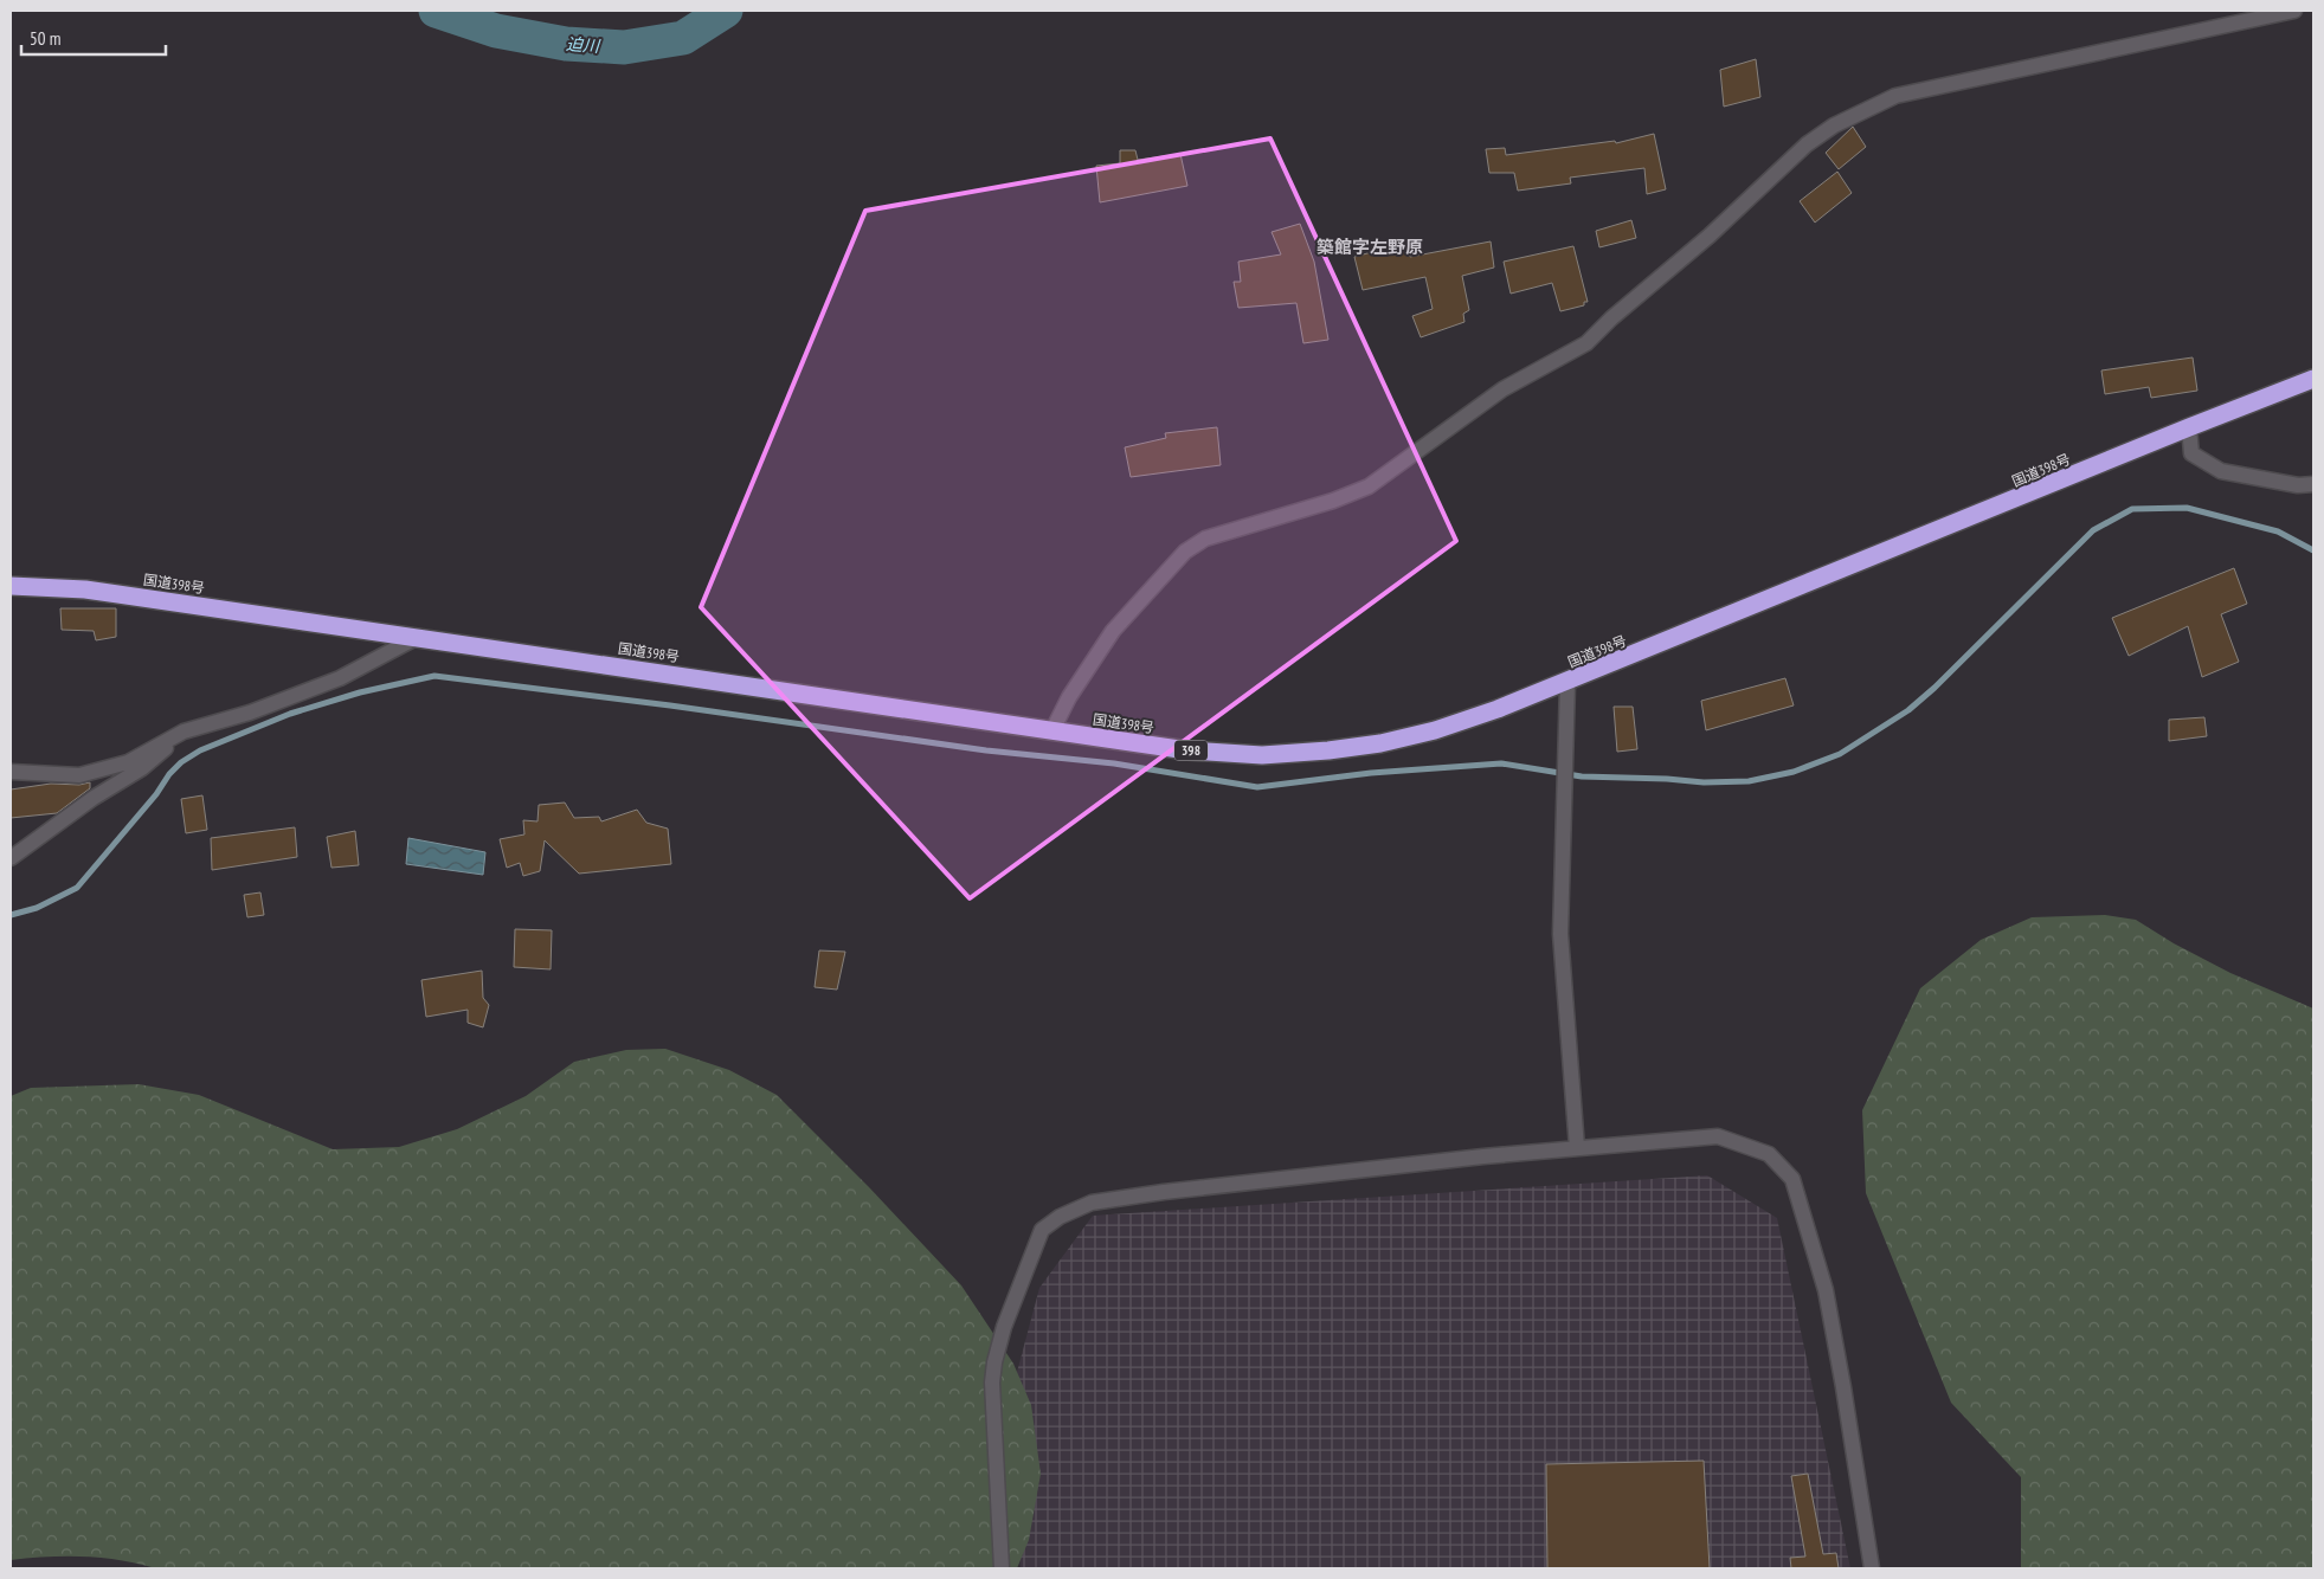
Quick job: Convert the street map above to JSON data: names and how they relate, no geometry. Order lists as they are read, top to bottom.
{
  "streets": {
    "highway": ["国道398号", "398"]
  },
  "districts": ["築館字左野原"],
  "water": ["迫川"],
  "scale_bar": "50 m"
}
